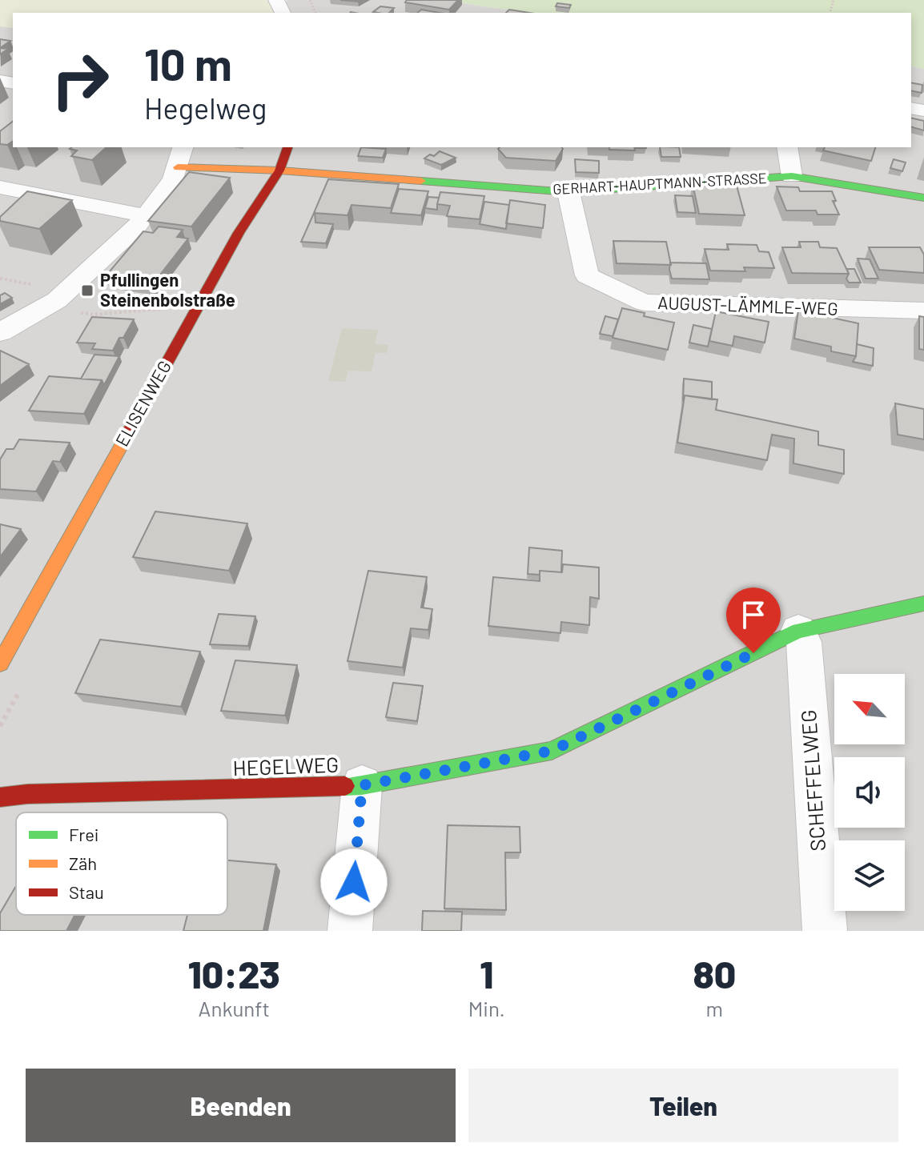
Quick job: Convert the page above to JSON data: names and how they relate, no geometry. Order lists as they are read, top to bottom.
{
  "streets": {
    "street": [
      "GERHART-HAUPTMANN-STRASSE",
      "AUGUST-LÄMMLE-WEG",
      "ELISENWEG",
      "HEGELWEG",
      "SCHEFFELWEG"
    ]
  },
  "crossings": [
    ["GERHART-HAUPTMANN-STRASSE", "AUGUST-LÄMMLE-WEG"],
    ["GERHART-HAUPTMANN-STRASSE", "ELISENWEG"],
    ["HEGELWEG", "SCHEFFELWEG"]
  ],
  "places": {
    "transit": ["Pfullingen Steinenbolstraße"]
  },
  "legend": ["Frei", "Zäh", "Stau"],
  "north": "top left",
  "page": {
    "turn": ["10 m", "Hegelweg"],
    "eta": [
      "10:23",
      "Ankunft",
      "1",
      "Min.",
      "80",
      "m"
    ],
    "buttons": ["Beenden", "Teilen"]
  }
}
